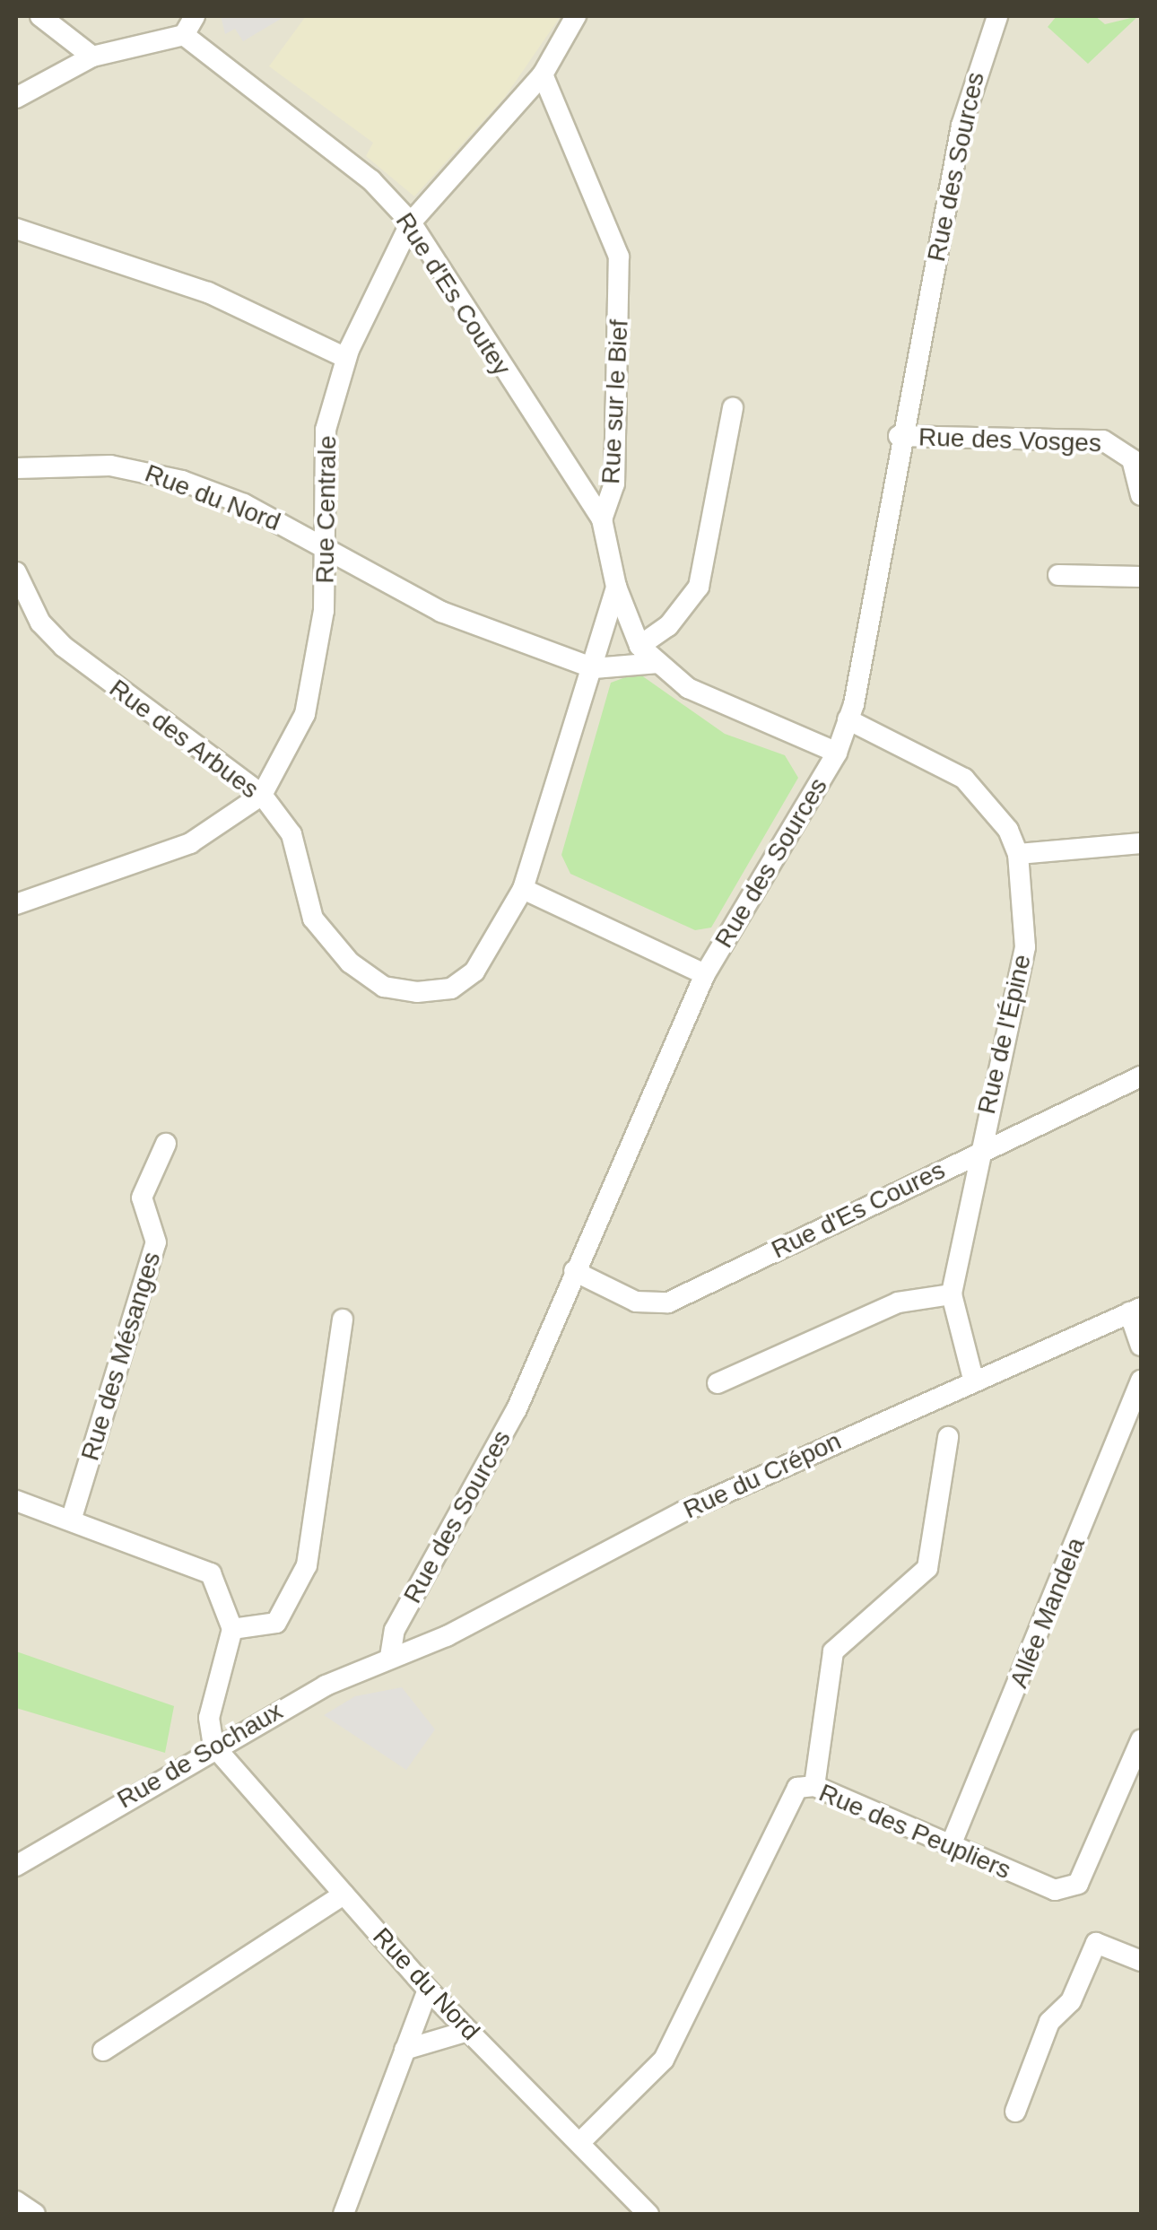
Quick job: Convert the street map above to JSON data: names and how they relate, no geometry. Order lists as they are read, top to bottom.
{
  "streets": {
    "street": [
      "Rue des Sources",
      "Rue d'Es Coutey",
      "Rue sur le Bief",
      "Rue des Vosges",
      "Rue du Nord",
      "Rue Centrale",
      "Rue des Arbues",
      "Rue de l'Épine",
      "Rue d'Es Coures",
      "Rue des Mésanges",
      "Rue du Crépon",
      "Allée Mandela",
      "Rue de Sochaux",
      "Rue des Peupliers"
    ]
  },
  "crossings": [
    ["Rue des Sources", "Rue des Vosges"],
    ["Rue des Sources", "Rue de l'Épine"],
    ["Rue des Sources", "Rue d'Es Coures"],
    ["Rue des Sources", "Rue du Crépon"],
    ["Rue des Sources", "Rue de Sochaux"],
    ["Rue d'Es Coutey", "Rue sur le Bief"],
    ["Rue d'Es Coutey", "Rue Centrale"],
    ["Rue sur le Bief", "Rue du Nord"],
    ["Rue sur le Bief", "Rue Centrale"],
    ["Rue sur le Bief", "Rue des Arbues"],
    ["Rue du Nord", "Rue Centrale"],
    ["Rue du Nord", "Rue de Sochaux"],
    ["Rue du Nord", "Rue des Peupliers"],
    ["Rue Centrale", "Rue des Arbues"],
    ["Rue de l'Épine", "Rue d'Es Coures"],
    ["Rue de l'Épine", "Rue du Crépon"],
    ["Rue du Crépon", "Rue de Sochaux"],
    ["Allée Mandela", "Rue des Peupliers"]
  ]
}
